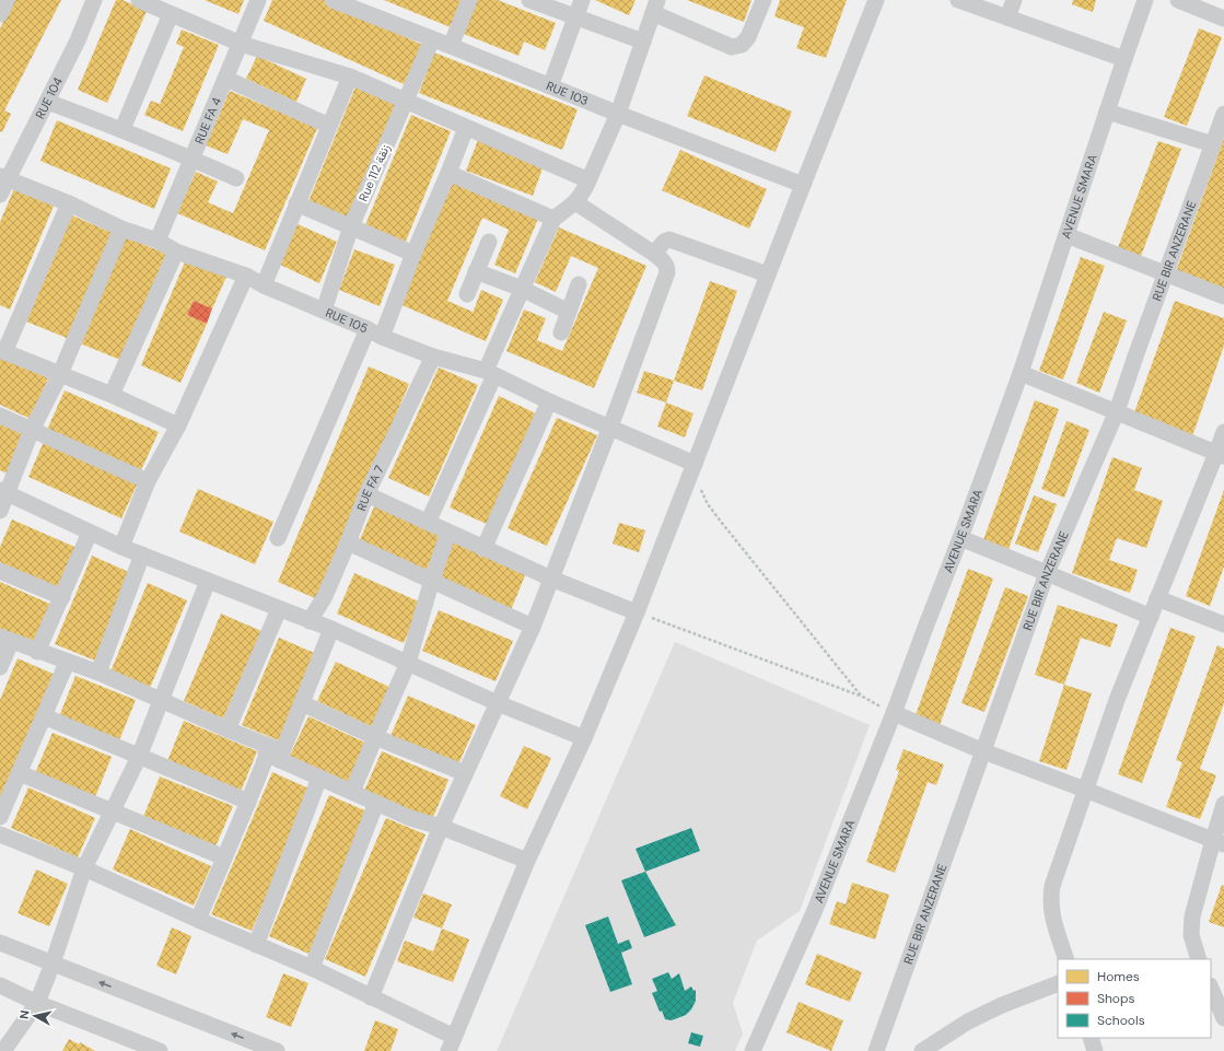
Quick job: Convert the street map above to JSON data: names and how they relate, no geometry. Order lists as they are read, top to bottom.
{
  "streets": {
    "street": [
      "RUE 103",
      "RUE 104",
      "RUE FA 4",
      "Rue 112 زنقة",
      "AVENUE SMARA",
      "RUE BIR ANZERANE",
      "RUE 105",
      "RUE FA 7"
    ]
  },
  "crossings": [
    ["RUE 103", "Rue 112 زنقة"],
    ["RUE 104", "RUE 105"],
    ["RUE FA 4", "RUE 105"],
    ["Rue 112 زنقة", "RUE 105"],
    ["RUE 105", "RUE FA 7"]
  ],
  "legend": ["Homes", "Shops", "Schools"],
  "north": "left"
}
